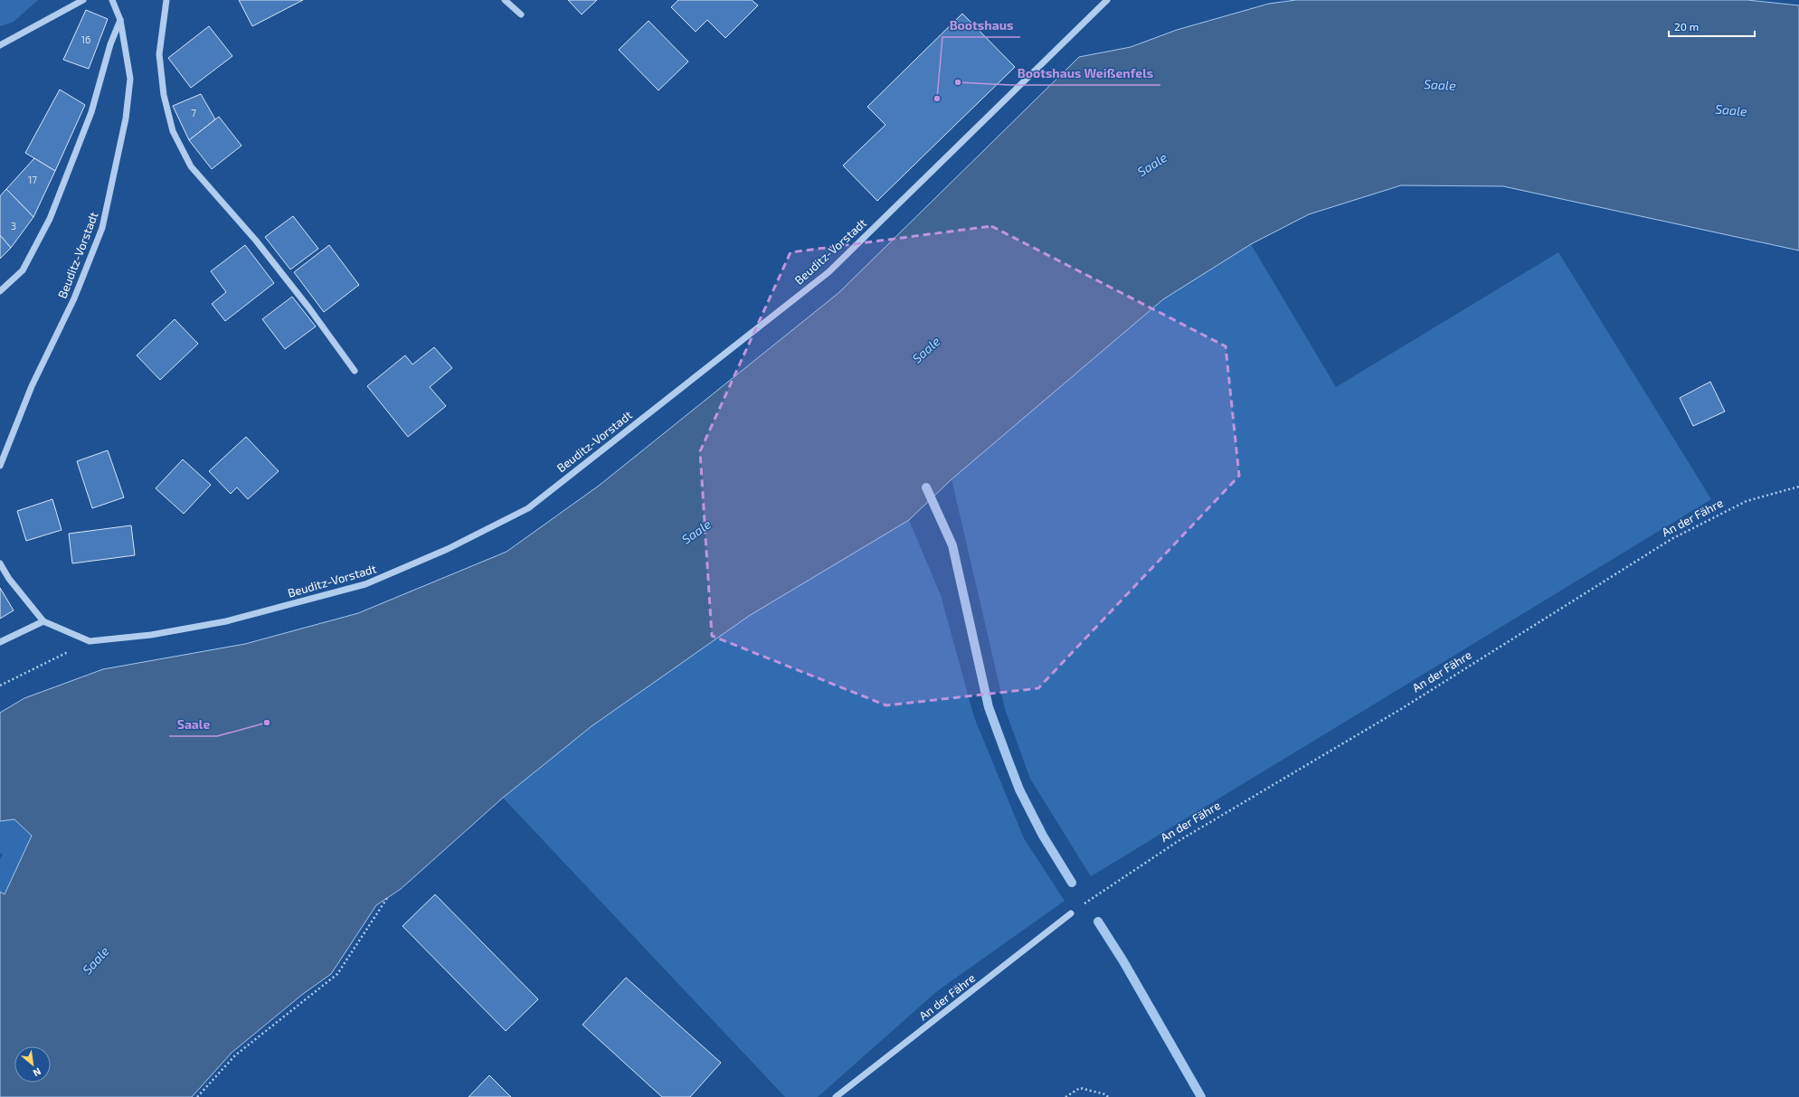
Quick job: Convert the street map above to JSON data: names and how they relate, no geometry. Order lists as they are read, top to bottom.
{
  "streets": {
    "street": ["Beuditz-Vorstadt", "An der Fähre"]
  },
  "water": ["Saale"],
  "places": ["Bootshaus Weißenfels", "Bootshaus", "Saale"],
  "house_numbers": [
    "16",
    "7",
    "17",
    "3"
  ],
  "scale_bar": "20 m",
  "north": "bottom right"
}
